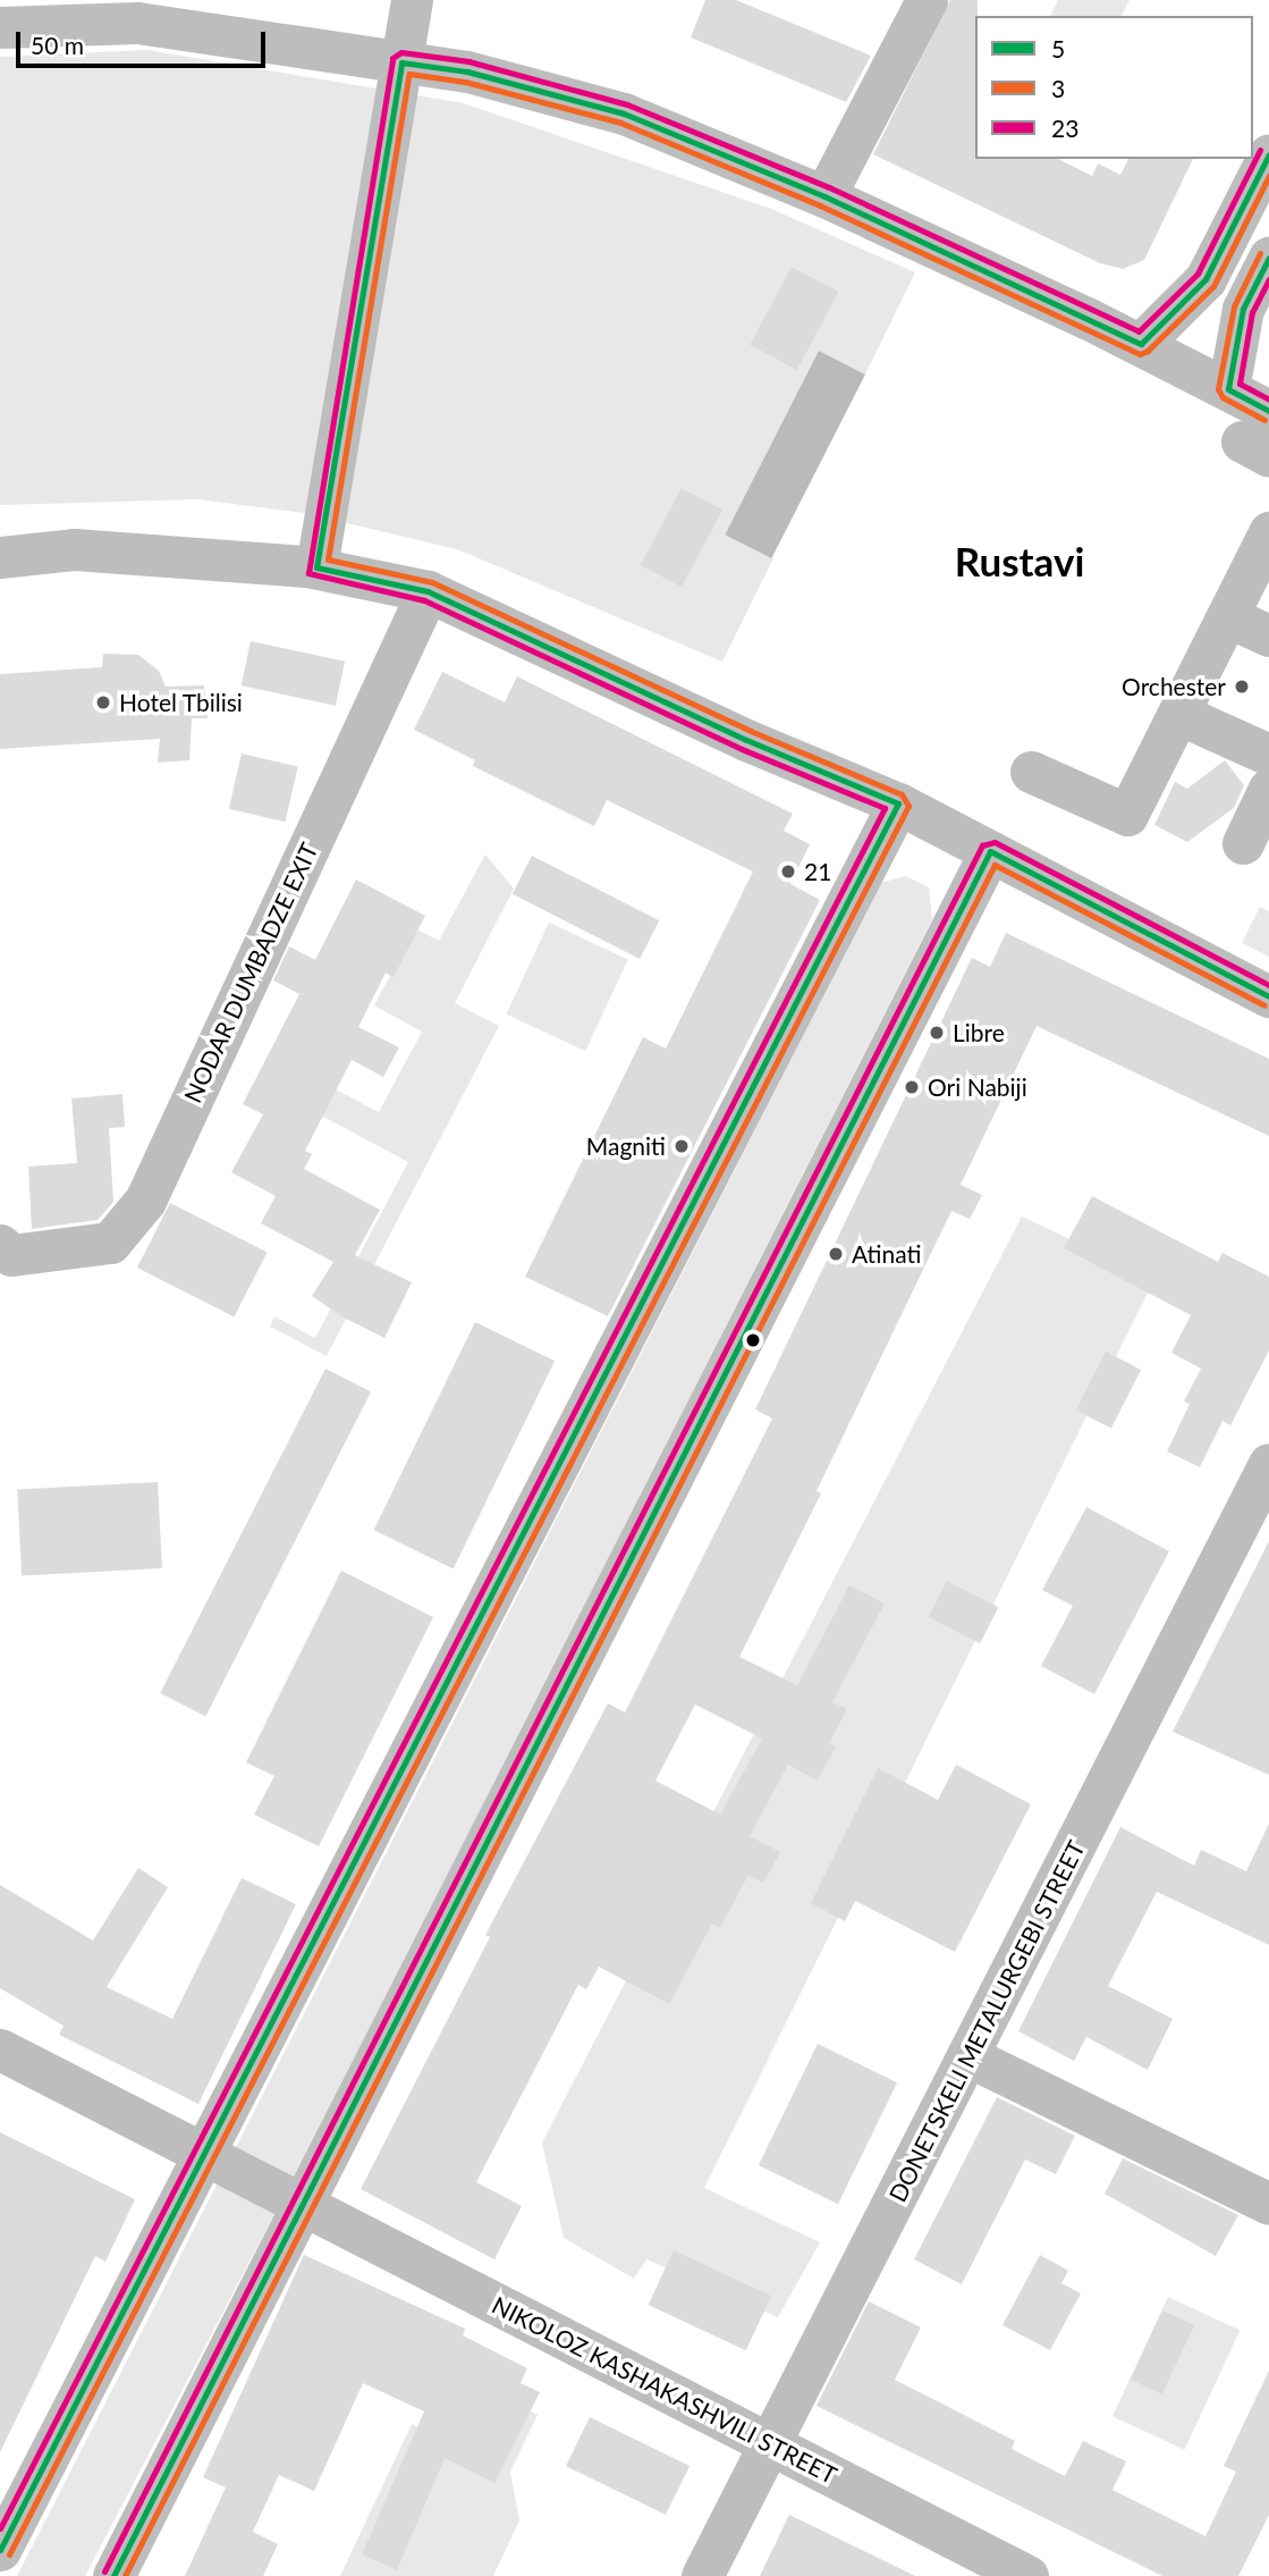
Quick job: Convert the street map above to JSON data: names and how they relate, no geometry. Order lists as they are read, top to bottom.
{
  "streets": {
    "street": ["NODAR DUMBADZE EXIT", "DONETSKELI METALURGEBI STREET", "NIKOLOZ KASHAKASHVILI STREET"]
  },
  "crossings": [
    ["DONETSKELI METALURGEBI STREET", "NIKOLOZ KASHAKASHVILI STREET"]
  ],
  "districts": ["Rustavi"],
  "places": [
    "Orchester",
    "Hotel Tbilisi",
    "21",
    "Libre",
    "Ori Nabiji",
    "Magniti",
    "Atinati"
  ],
  "lines": ["transit line 23", "transit line 5", "transit line 3"],
  "legend": ["5", "3", "23"],
  "scale_bar": "50 m"
}
